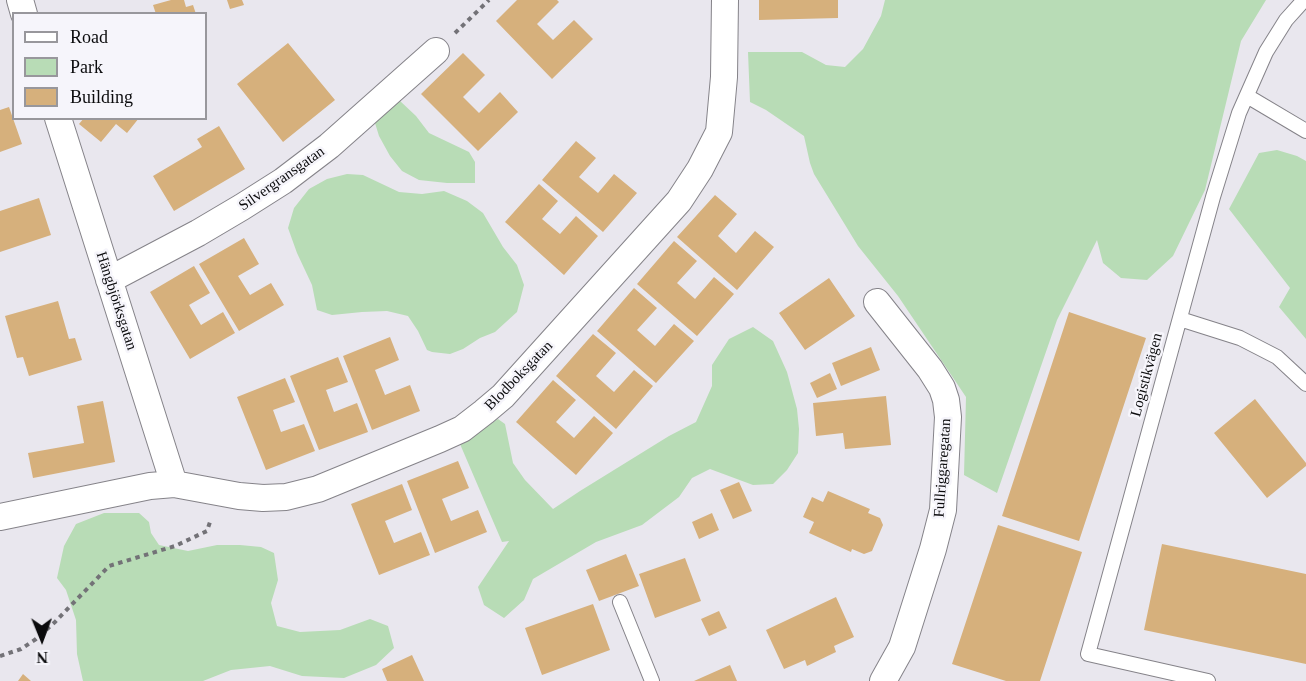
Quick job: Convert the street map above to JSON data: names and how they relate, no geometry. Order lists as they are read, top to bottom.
{
  "streets": {
    "street": [
      "Silvergransgatan",
      "Hängbjörksgatan",
      "Blodboksgatan",
      "Fullriggaregatan"
    ],
    "lane": ["Logistikvägen"]
  },
  "crossings": [
    ["Silvergransgatan", "Hängbjörksgatan"],
    ["Hängbjörksgatan", "Blodboksgatan"]
  ],
  "legend": ["Road", "Park", "Building"],
  "north": "bottom"
}
